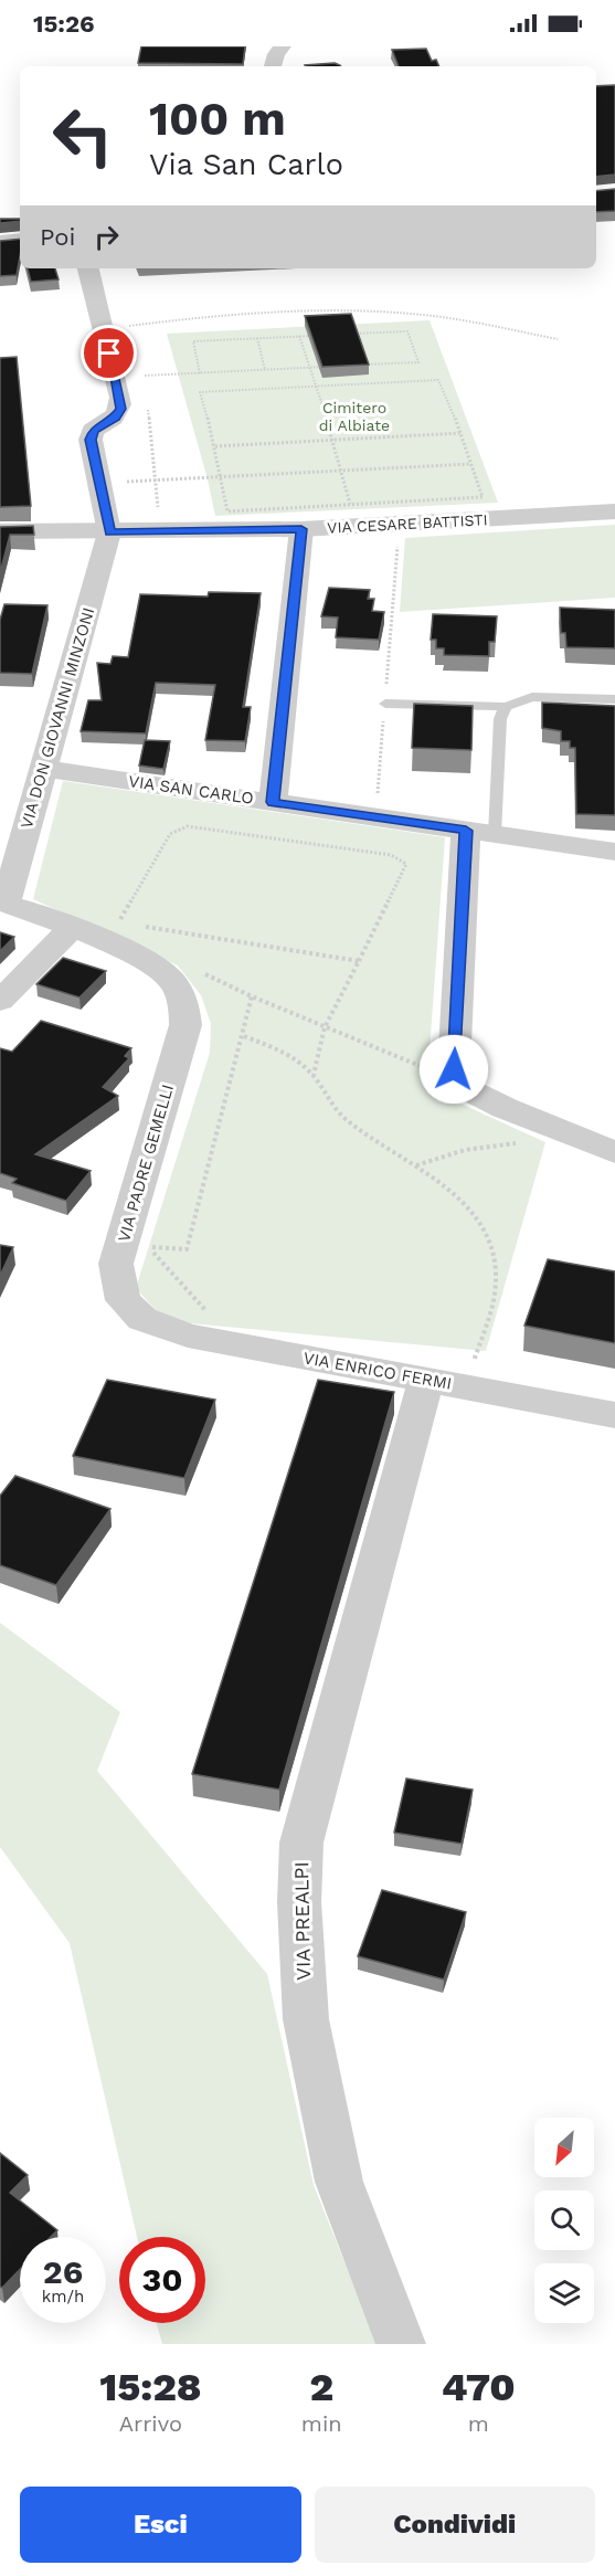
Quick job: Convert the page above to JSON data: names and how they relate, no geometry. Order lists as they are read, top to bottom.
{
  "streets": {
    "street": [
      "VIA CESARE BATTISTI",
      "VIA DON GIOVANNI MINZONI",
      "VIA SAN CARLO",
      "VIA PADRE GEMELLI",
      "VIA ENRICO FERMI",
      "VIA PREALPI"
    ]
  },
  "crossings": [
    ["VIA CESARE BATTISTI", "VIA DON GIOVANNI MINZONI"],
    ["VIA DON GIOVANNI MINZONI", "VIA SAN CARLO"],
    ["VIA PADRE GEMELLI", "VIA ENRICO FERMI"],
    ["VIA ENRICO FERMI", "VIA PREALPI"]
  ],
  "parks": ["Cimitero di Albiate"],
  "north": "bottom left",
  "page": {
    "status": "15:26",
    "turn": ["100 m", "Via San Carlo"],
    "then": "Poi",
    "speed": "26 km/h",
    "limit": "30",
    "eta": [
      "15:28",
      "Arrivo",
      "2",
      "min",
      "470",
      "m"
    ],
    "buttons": ["Esci", "Condividi"]
  }
}
